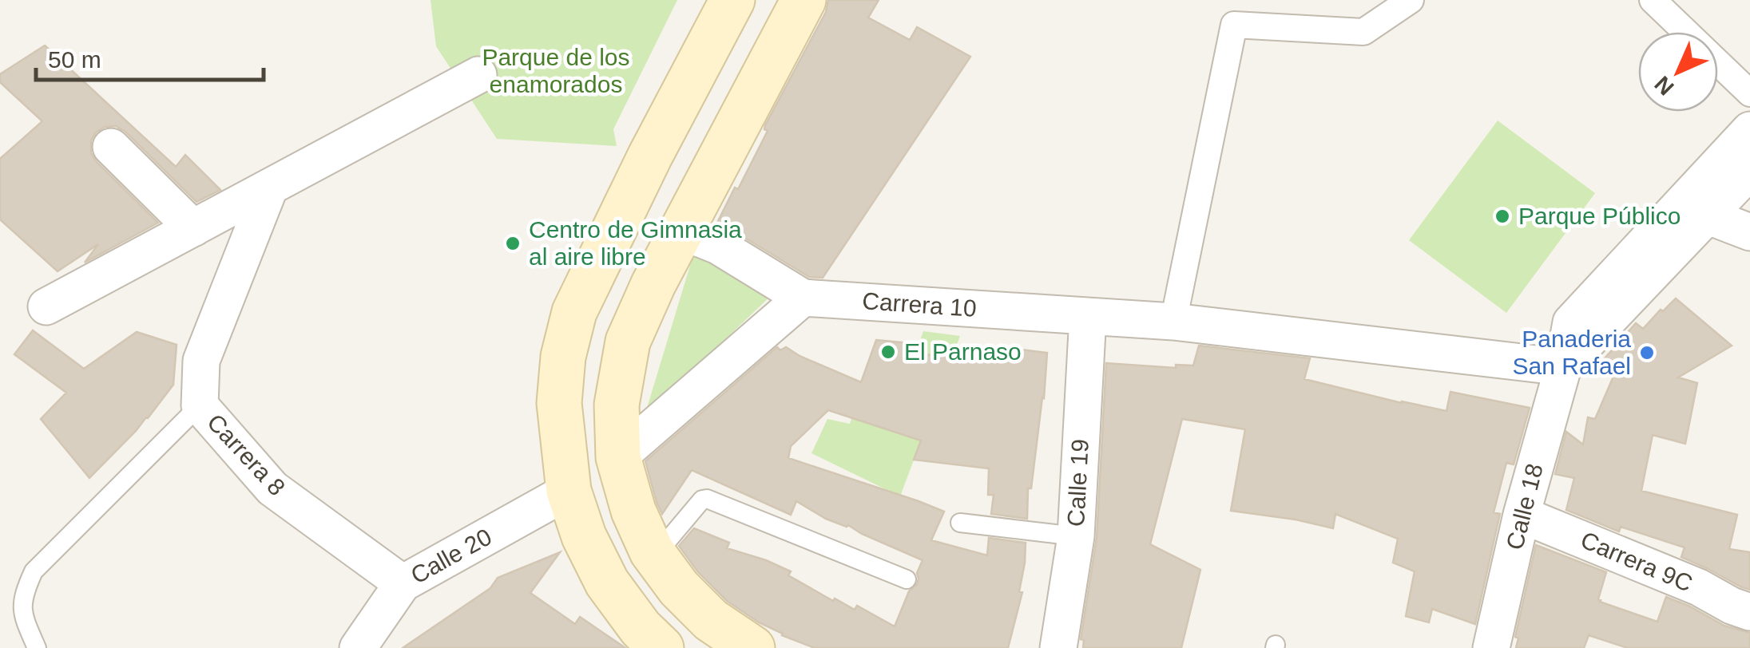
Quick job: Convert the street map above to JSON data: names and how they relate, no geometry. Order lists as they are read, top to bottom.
{
  "streets": {
    "street": [
      "Carrera 10",
      "Carrera 8",
      "Calle 19",
      "Calle 18",
      "Calle 20",
      "Carrera 9C"
    ]
  },
  "crossings": [
    ["Carrera 10", "Calle 19"],
    ["Carrera 10", "Calle 18"],
    ["Carrera 8", "Calle 20"],
    ["Calle 18", "Carrera 9C"]
  ],
  "parks": ["Parque de los enamorados"],
  "places": [
    "Parque Público",
    "Centro de Gimnasia al aire libre",
    "El Parnaso",
    "Panaderia San Rafael"
  ],
  "scale_bar": "50 m",
  "north": "bottom left"
}
